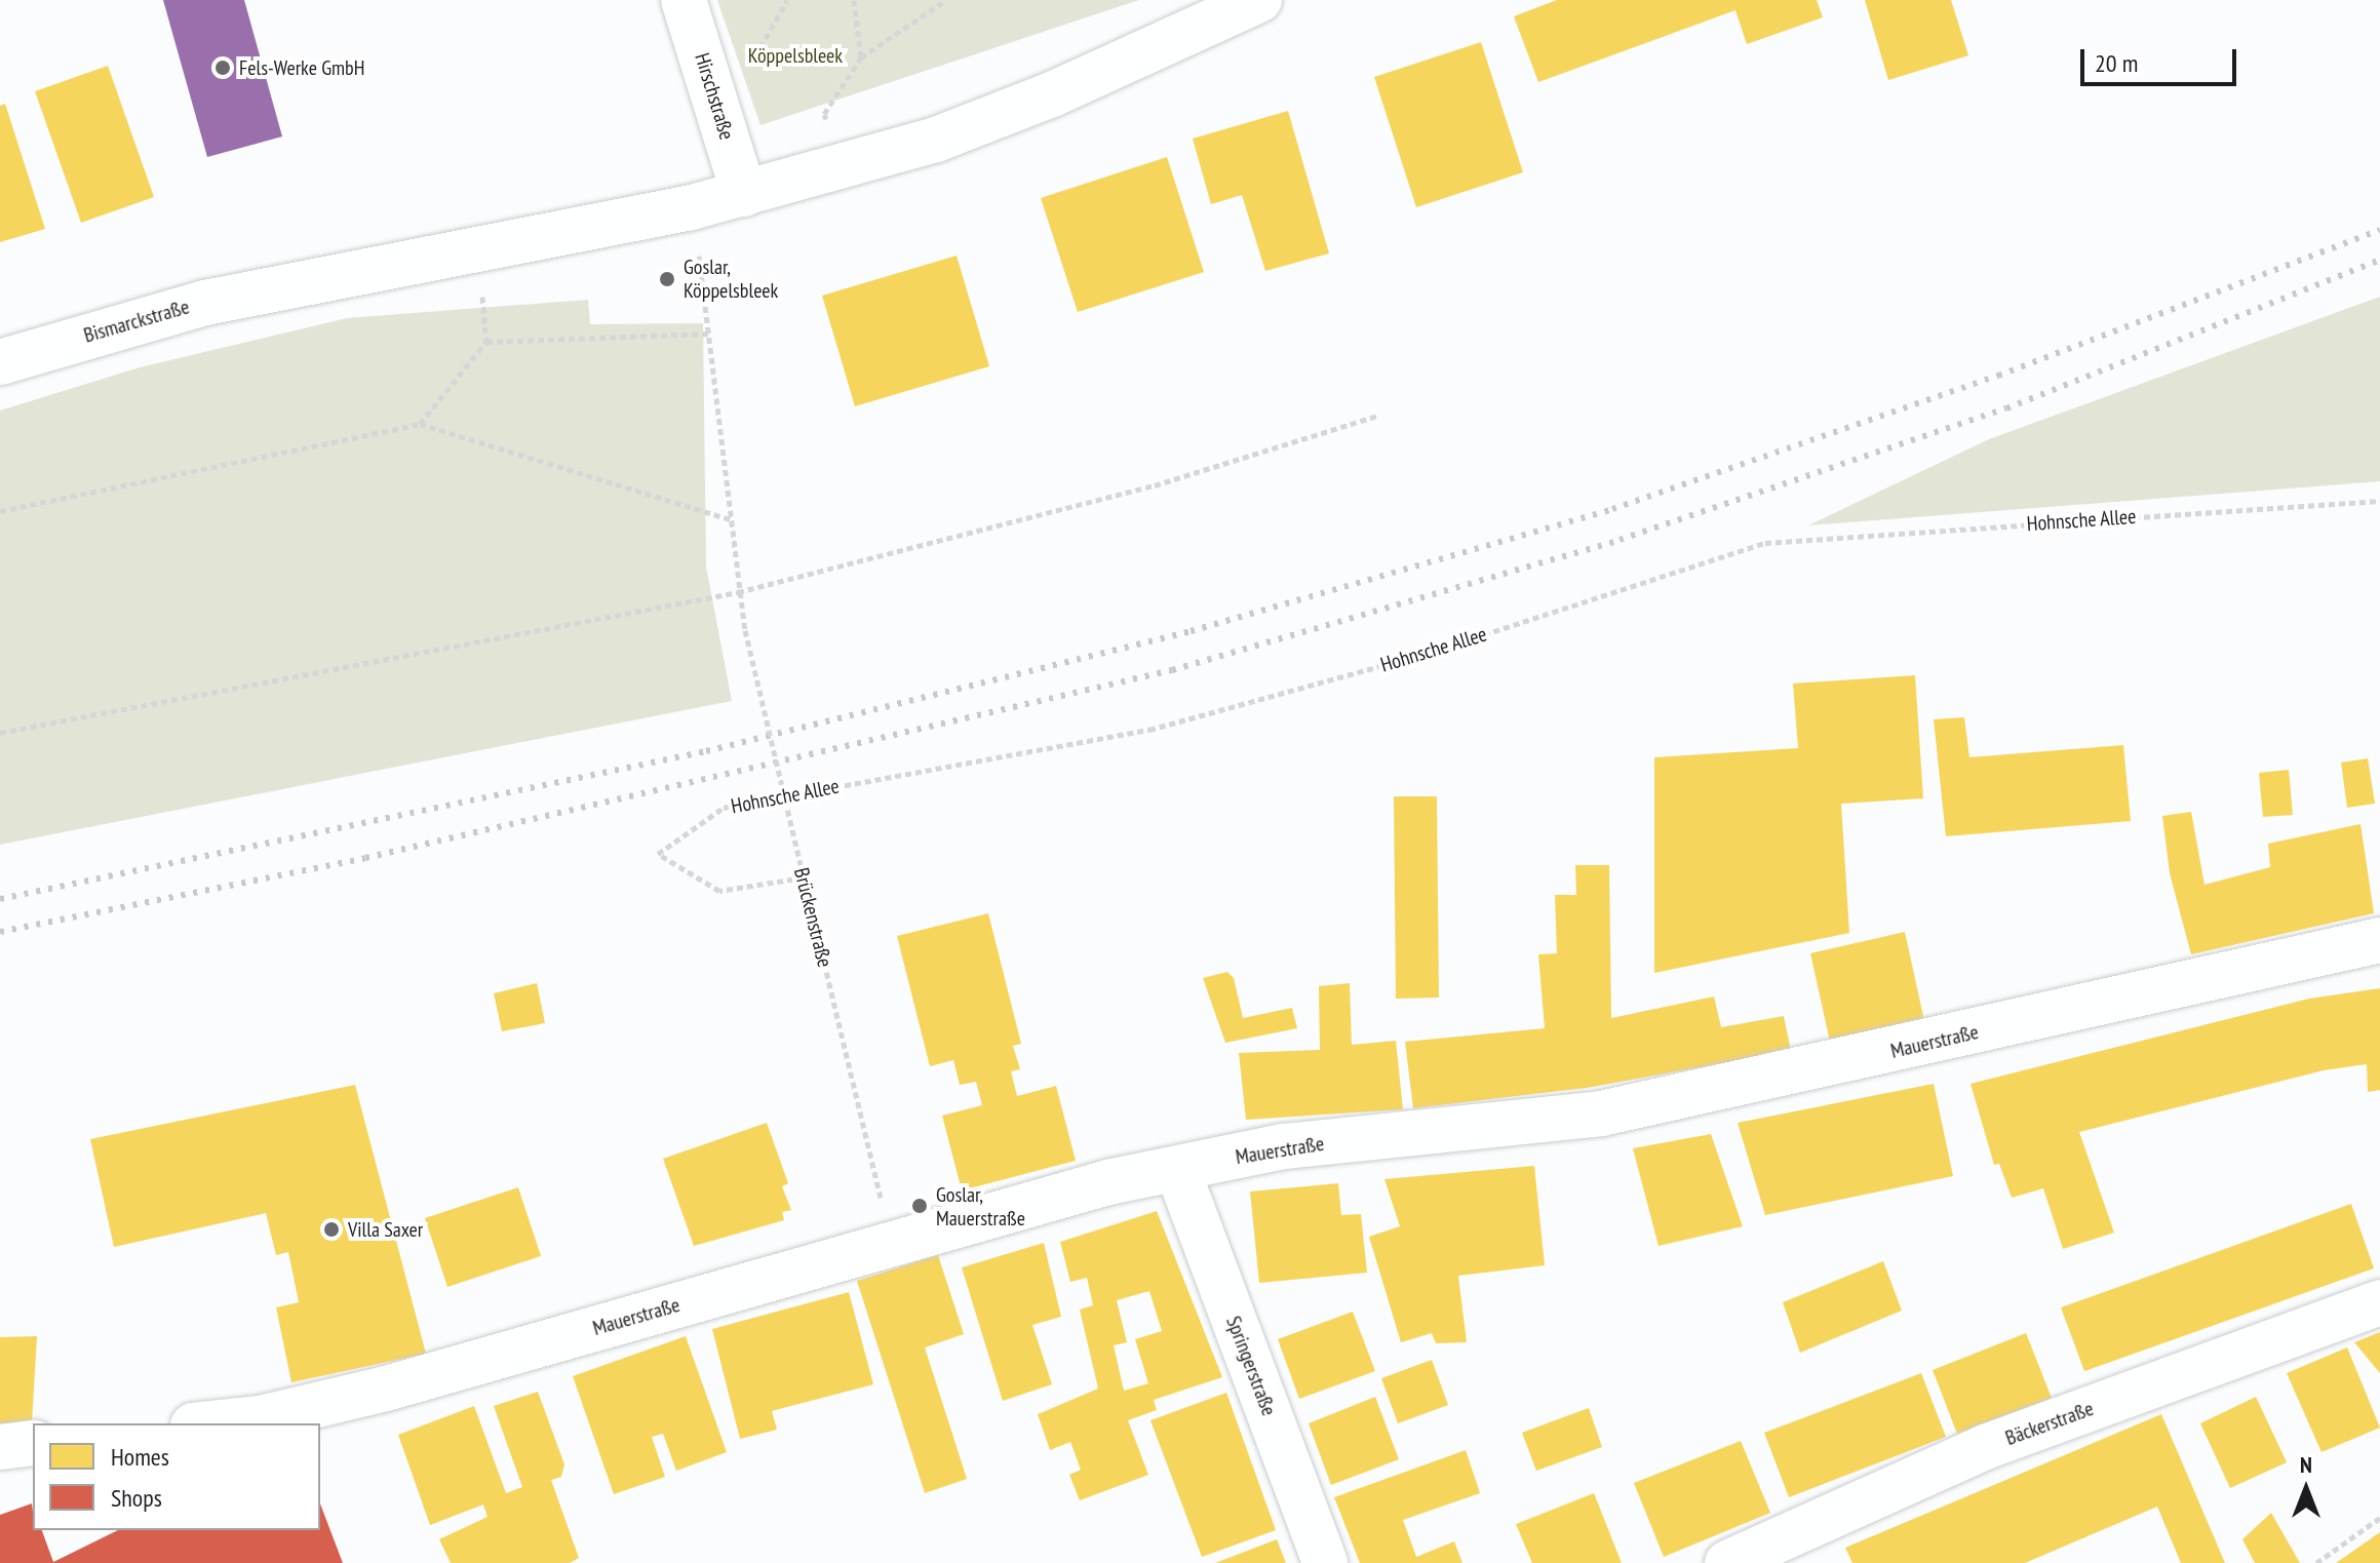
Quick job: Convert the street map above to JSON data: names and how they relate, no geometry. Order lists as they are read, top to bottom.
{
  "streets": {
    "street": [
      "Hirschstraße",
      "Bismarckstraße",
      "Mauerstraße",
      "Springerstraße",
      "Bäckerstraße"
    ],
    "path": ["Hohnsche Allee", "Brückenstraße"]
  },
  "crossings": [
    ["Hirschstraße", "Bismarckstraße"],
    ["Bismarckstraße", "Brückenstraße"],
    ["Hohnsche Allee", "Brückenstraße"],
    ["Brückenstraße", "Mauerstraße"],
    ["Mauerstraße", "Springerstraße"]
  ],
  "parks": ["Köppelsbleek"],
  "places": [
    "Fels-Werke GmbH",
    "Goslar, Köppelsbleek",
    "Goslar, Mauerstraße",
    "Villa Saxer"
  ],
  "legend": ["Homes", "Shops"],
  "scale_bar": "20 m",
  "north": "top"
}
